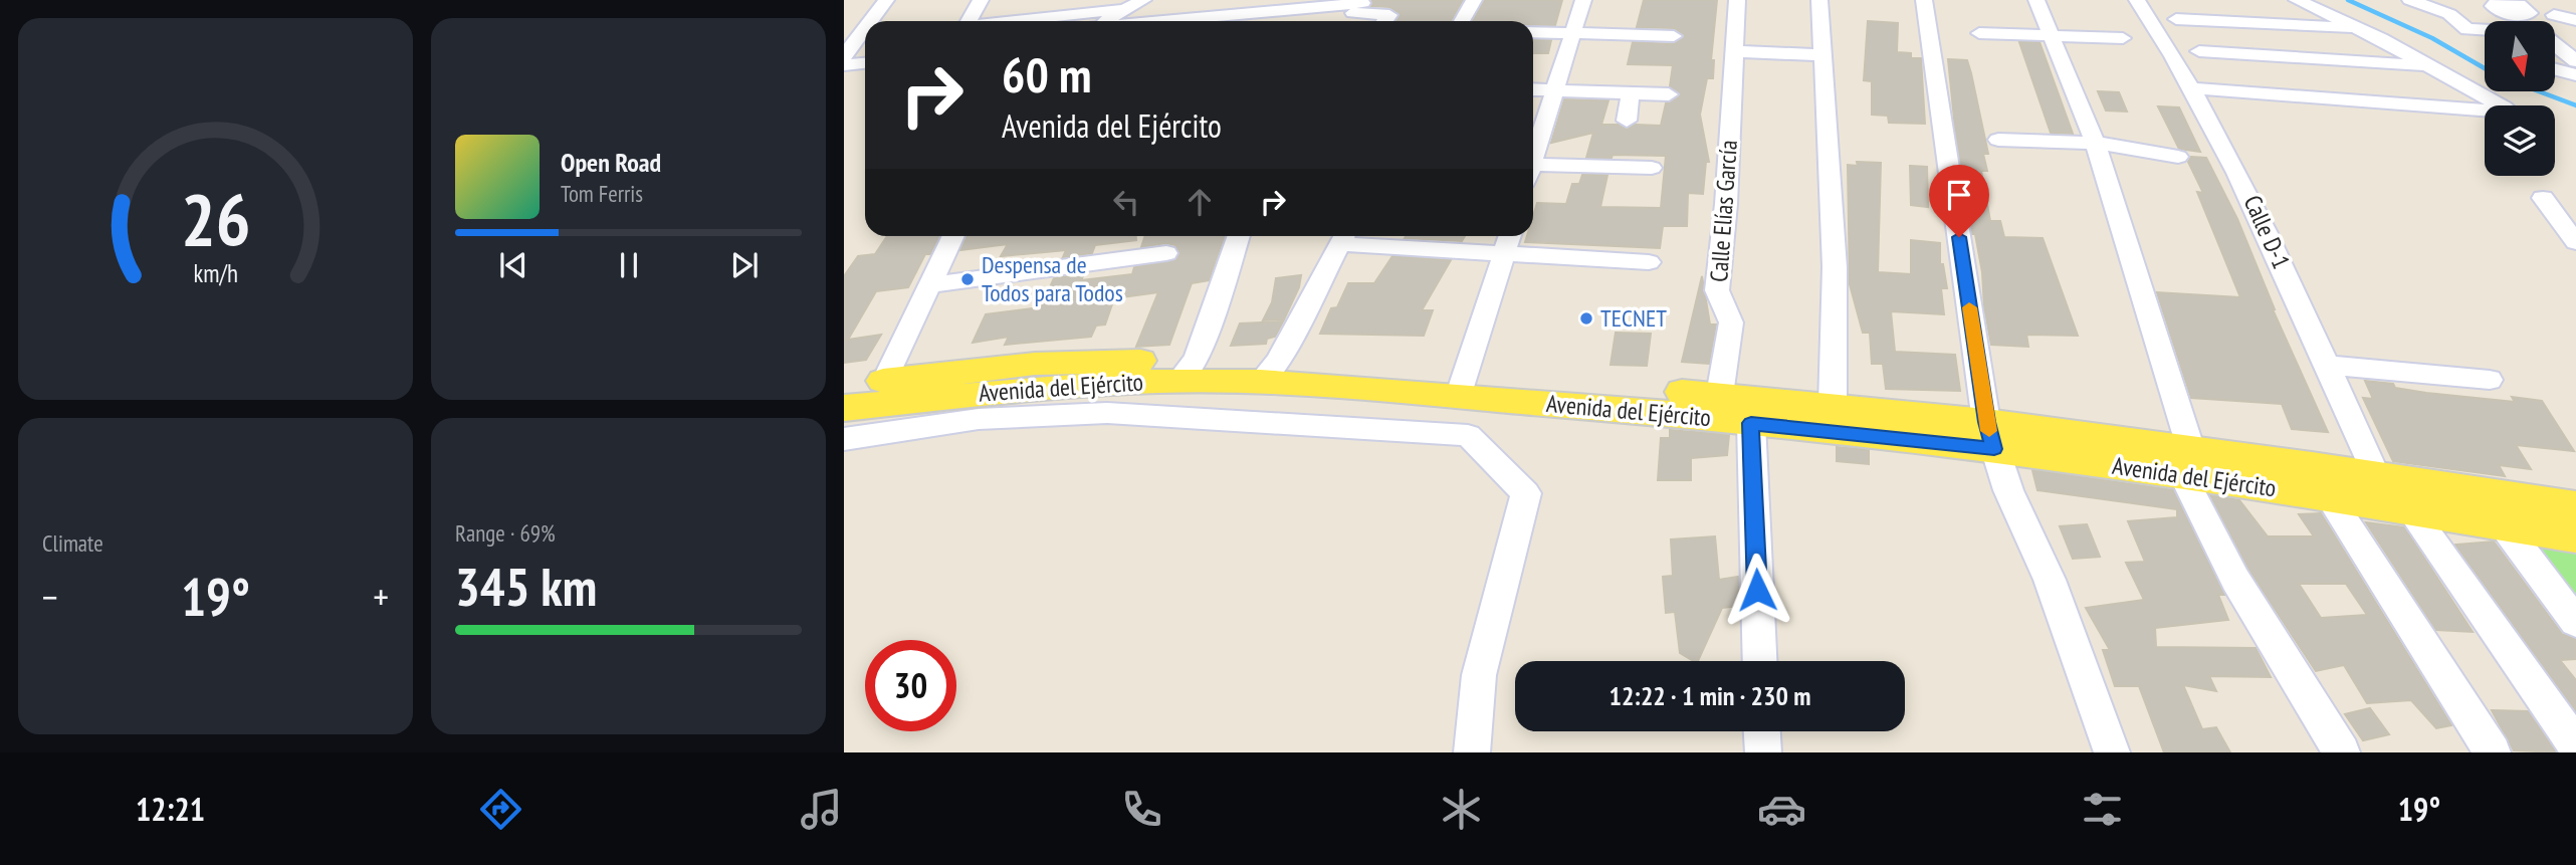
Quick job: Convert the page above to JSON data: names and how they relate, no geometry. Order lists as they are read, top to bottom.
{
  "streets": {
    "main road": ["Avenida del Ejército"],
    "street": ["Calle Elías García", "Calle D-1"]
  },
  "crossings": [
    ["Calle Elías García", "Avenida del Ejército"],
    ["Calle D-1", "Avenida del Ejército"]
  ],
  "places": ["Despensa de Todos para Todos", "TECNET"],
  "north": "bottom",
  "page": {
    "turn": ["60 m", "Avenida del Ejército"],
    "song": ["Open Road", "Tom Ferris"],
    "tile": [
      "Climate",
      ["Range · 69%", "345 km"]
    ],
    "heat": ["−", "19°", "+"],
    "limit": "30",
    "trip": "12:22 · 1 min · 230 m",
    "tabs": ["12:21", "19°"],
    "gauge": ["26", "km/h"]
  }
}
